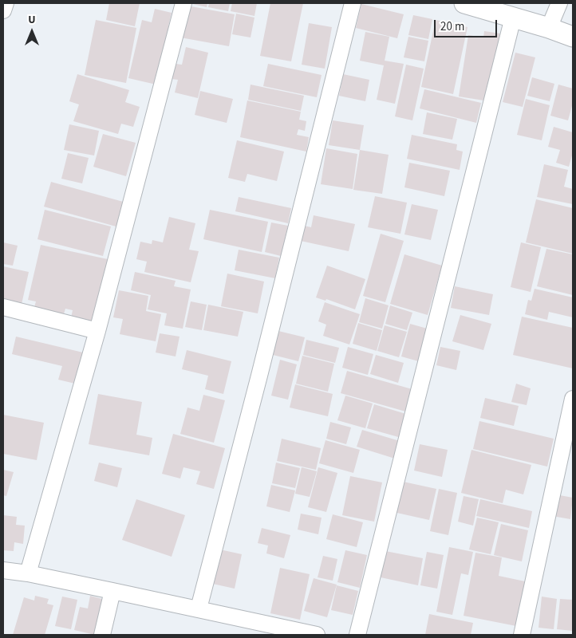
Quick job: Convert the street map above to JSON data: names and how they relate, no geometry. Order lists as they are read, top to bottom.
{
  "scale_bar": "20 m",
  "north": "top"
}
